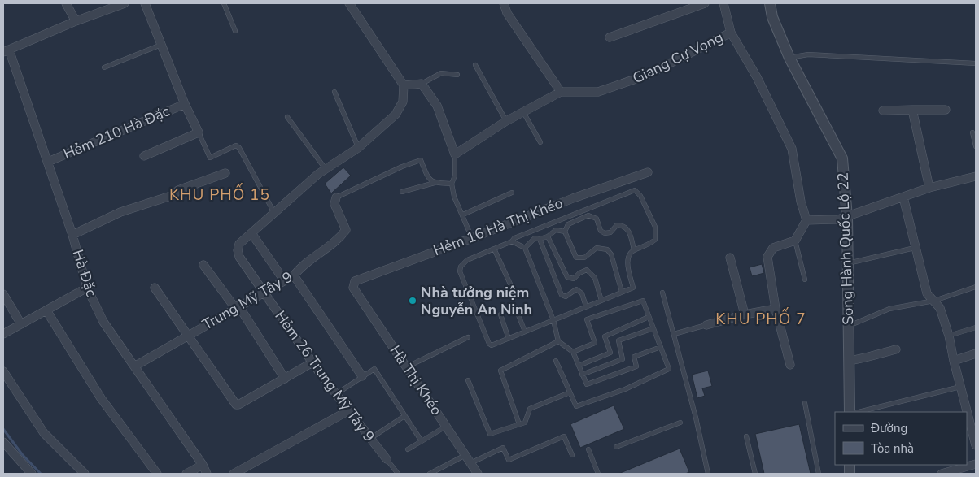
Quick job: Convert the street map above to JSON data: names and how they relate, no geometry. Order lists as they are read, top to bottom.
{
  "streets": {
    "street": [
      "Giang Cự Vọng",
      "Hẻm 210 Hà Đặc",
      "Hẻm 16 Hà Thị Khéo",
      "Song Hành Quốc Lộ 22",
      "Hà Đặc",
      "Trung Mỹ Tây 9",
      "Hẻm 26 Trung Mỹ Tây 9",
      "Hà Thị Khéo"
    ]
  },
  "crossings": [
    ["Hẻm 210 Hà Đặc", "Hà Đặc"],
    ["Hẻm 16 Hà Thị Khéo", "Hà Thị Khéo"],
    ["Hà Đặc", "Trung Mỹ Tây 9"],
    ["Trung Mỹ Tây 9", "Hẻm 26 Trung Mỹ Tây 9"]
  ],
  "districts": ["KHU PHỐ 15", "KHU PHỐ 7"],
  "places": ["Nhà tưởng niệm Nguyễn An Ninh"],
  "legend": ["Đường", "Tòa nhà"]
}
